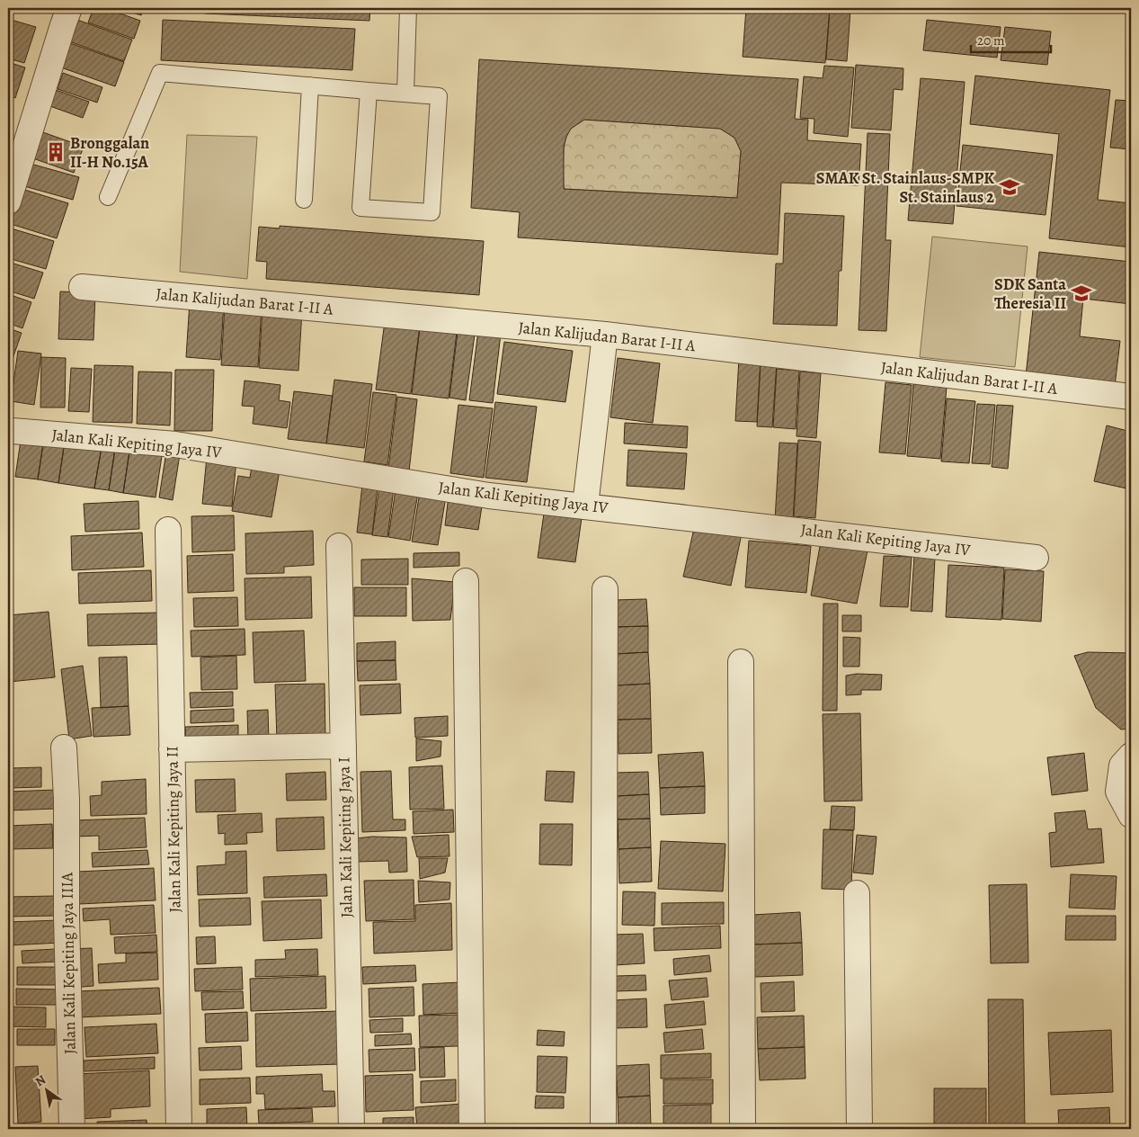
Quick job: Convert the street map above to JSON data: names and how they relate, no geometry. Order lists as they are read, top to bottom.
{
  "streets": {
    "street": [
      "Jalan Kalijudan Barat I-II A",
      "Jalan Kali Kepiting Jaya IV",
      "Jalan Kali Kepiting Jaya II",
      "Jalan Kali Kepiting Jaya I",
      "Jalan Kali Kepiting Jaya IIIA"
    ]
  },
  "places": {
    "building": ["Bronggalan II-H No.15A"],
    "school or university": ["SMAK St. Stainlaus-SMPK St. Stainlaus 2", "SDK Santa Theresia II"]
  },
  "scale_bar": "20 m",
  "north": "top left"
}
